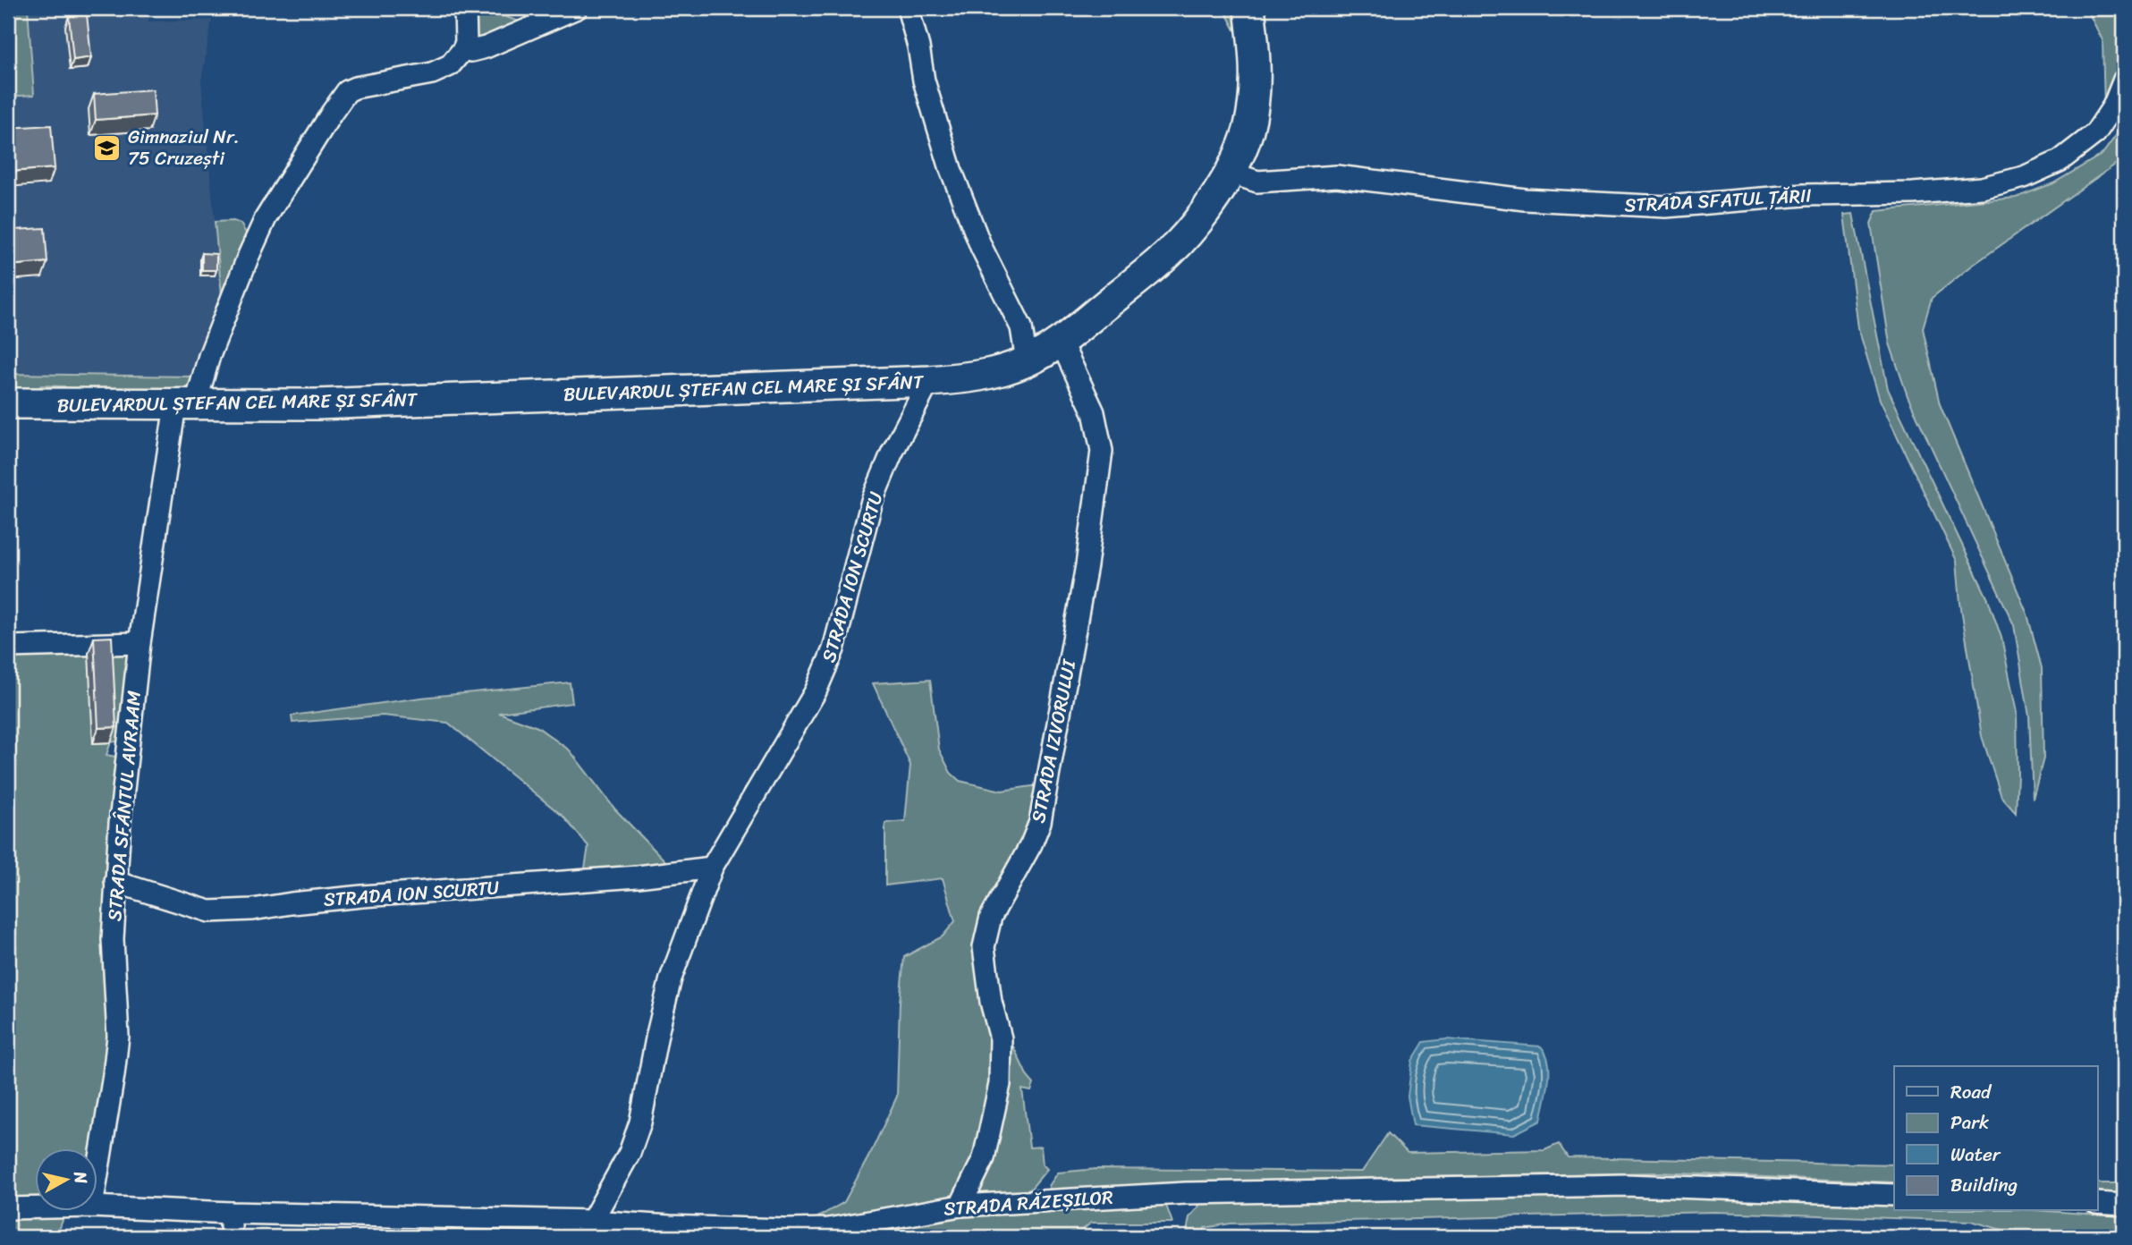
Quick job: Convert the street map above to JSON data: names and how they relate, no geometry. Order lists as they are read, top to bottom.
{
  "streets": {
    "street": [
      "STRADA SFATUL ȚĂRII",
      "BULEVARDUL ȘTEFAN CEL MARE ȘI SFÂNT",
      "STRADA ION SCURTU",
      "STRADA IZVORULUI",
      "STRADA SFÂNTUL AVRAAM",
      "STRADA RĂZEȘILOR"
    ]
  },
  "crossings": [
    ["STRADA SFATUL ȚĂRII", "BULEVARDUL ȘTEFAN CEL MARE ȘI SFÂNT"],
    ["BULEVARDUL ȘTEFAN CEL MARE ȘI SFÂNT", "STRADA ION SCURTU"],
    ["BULEVARDUL ȘTEFAN CEL MARE ȘI SFÂNT", "STRADA IZVORULUI"],
    ["BULEVARDUL ȘTEFAN CEL MARE ȘI SFÂNT", "STRADA SFÂNTUL AVRAAM"],
    ["STRADA ION SCURTU", "STRADA SFÂNTUL AVRAAM"],
    ["STRADA ION SCURTU", "STRADA RĂZEȘILOR"],
    ["STRADA IZVORULUI", "STRADA RĂZEȘILOR"]
  ],
  "places": {
    "school or university": ["Gimnaziul Nr. 75 Cruzești"]
  },
  "legend": [
    "Road",
    "Park",
    "Water",
    "Building"
  ],
  "north": "right"
}
